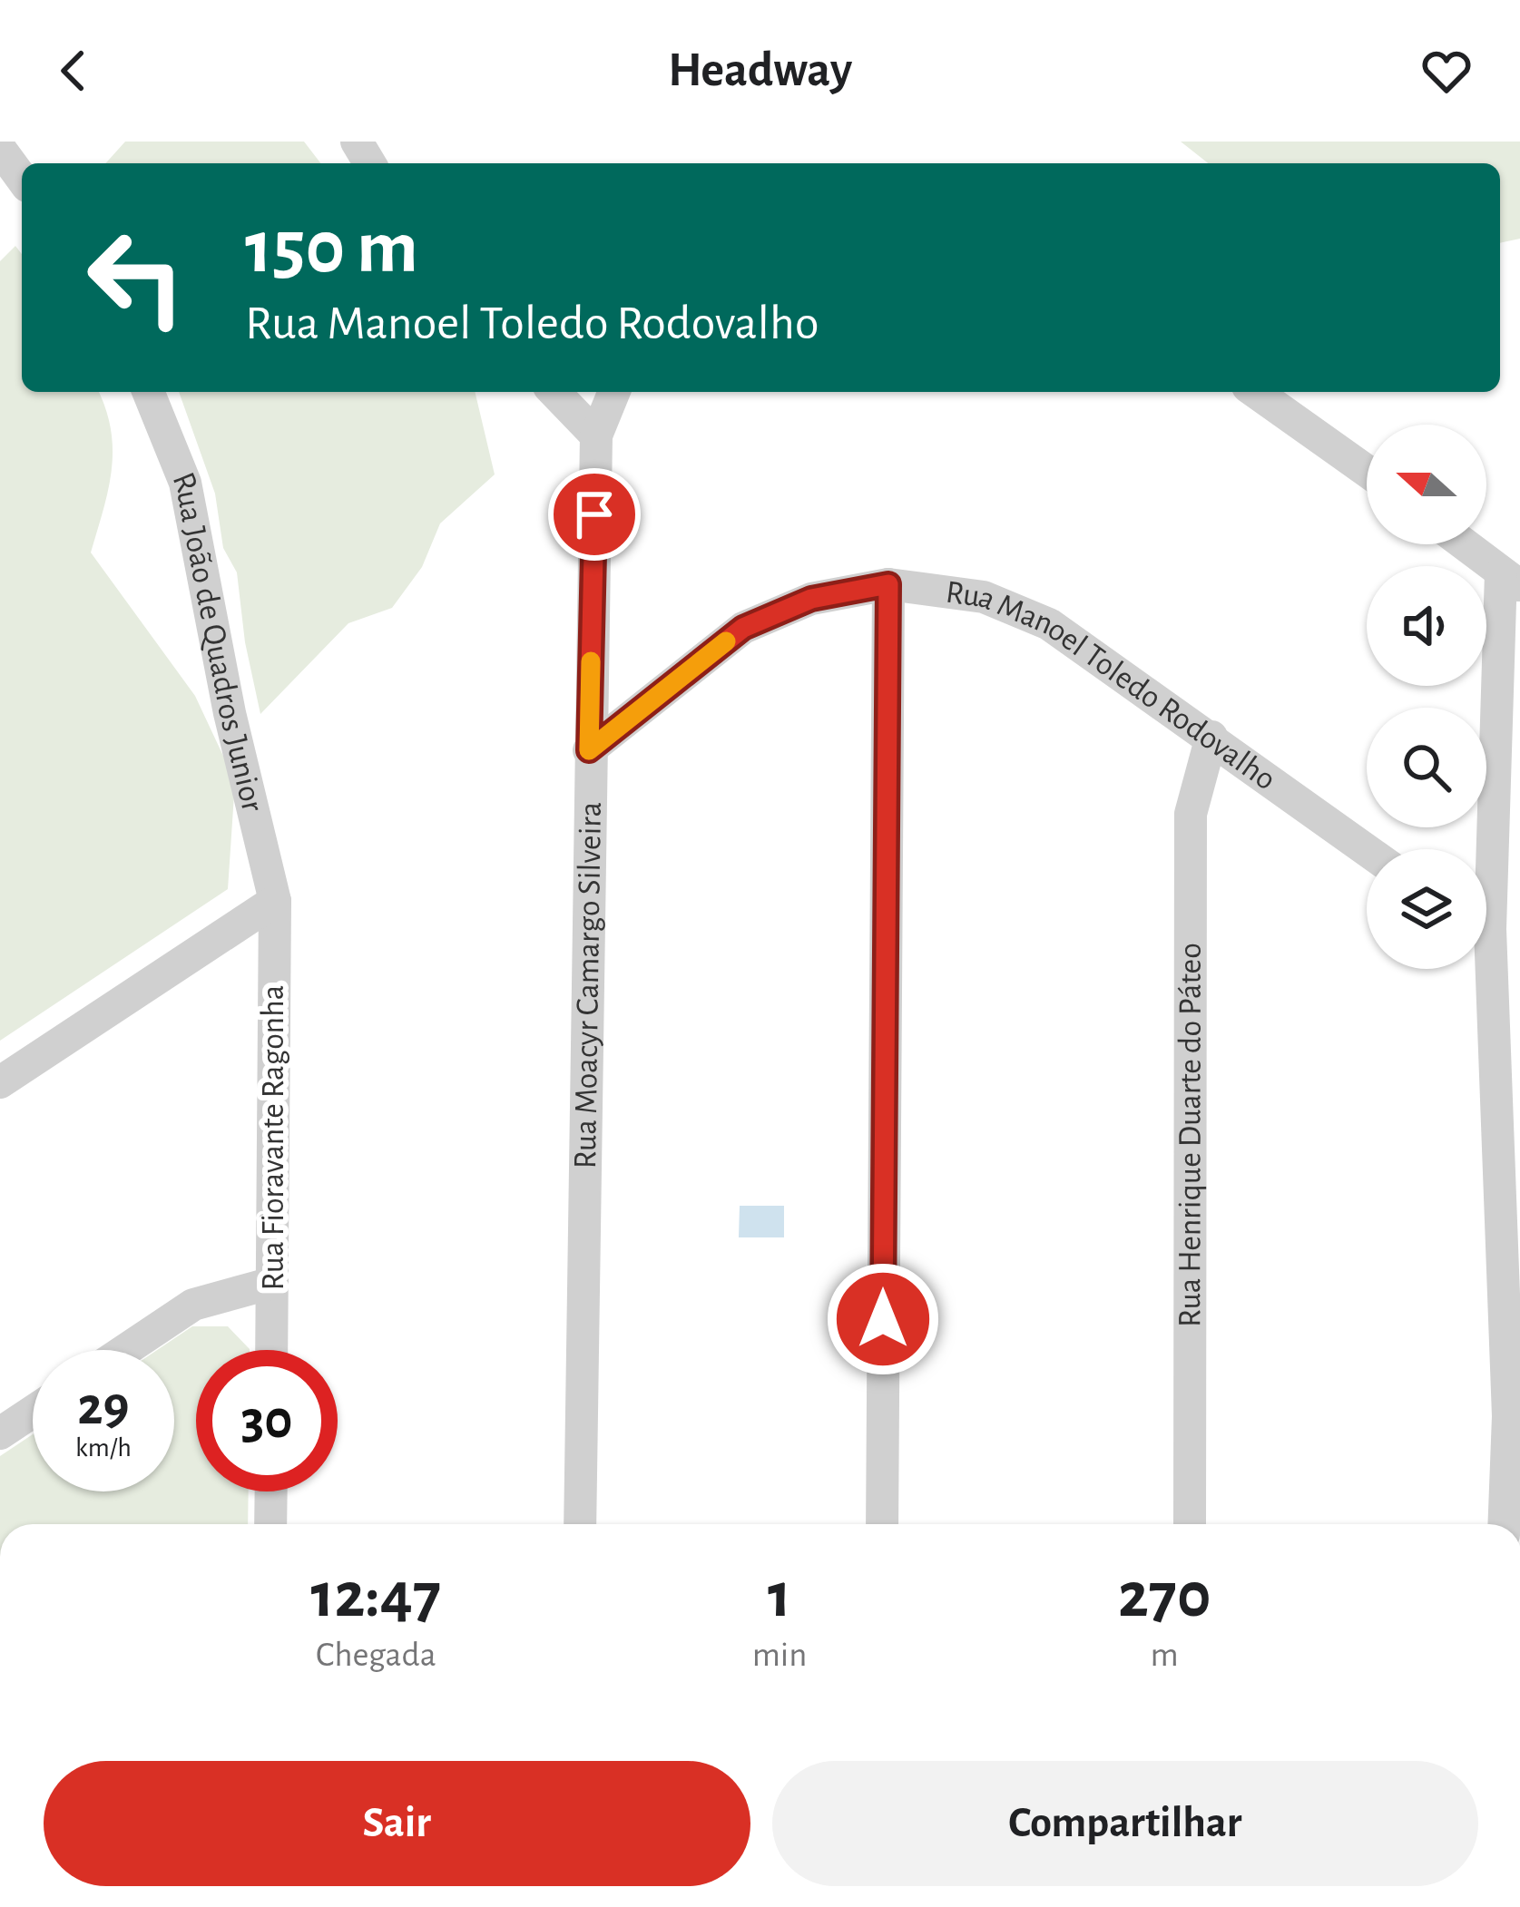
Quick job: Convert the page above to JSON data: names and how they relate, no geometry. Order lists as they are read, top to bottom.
{
  "streets": {
    "street": [
      "Rua João de Quadros Junior",
      "Rua Manoel Toledo Rodovalho",
      "Rua Moacyr Camargo Silveira",
      "Rua Henrique Duarte do Páteo",
      "Rua Fioravante Ragonha"
    ]
  },
  "crossings": [
    ["Rua João de Quadros Junior", "Rua Fioravante Ragonha"],
    ["Rua Manoel Toledo Rodovalho", "Rua Moacyr Camargo Silveira"],
    ["Rua Manoel Toledo Rodovalho", "Rua Henrique Duarte do Páteo"]
  ],
  "north": "left",
  "page": {
    "header": "Headway",
    "turn": ["150 m", "Rua Manoel Toledo Rodovalho"],
    "speed": "29 km/h",
    "limit": "30",
    "eta": [
      "12:47",
      "Chegada",
      "1",
      "min",
      "270",
      "m"
    ],
    "buttons": ["Sair", "Compartilhar"]
  }
}
